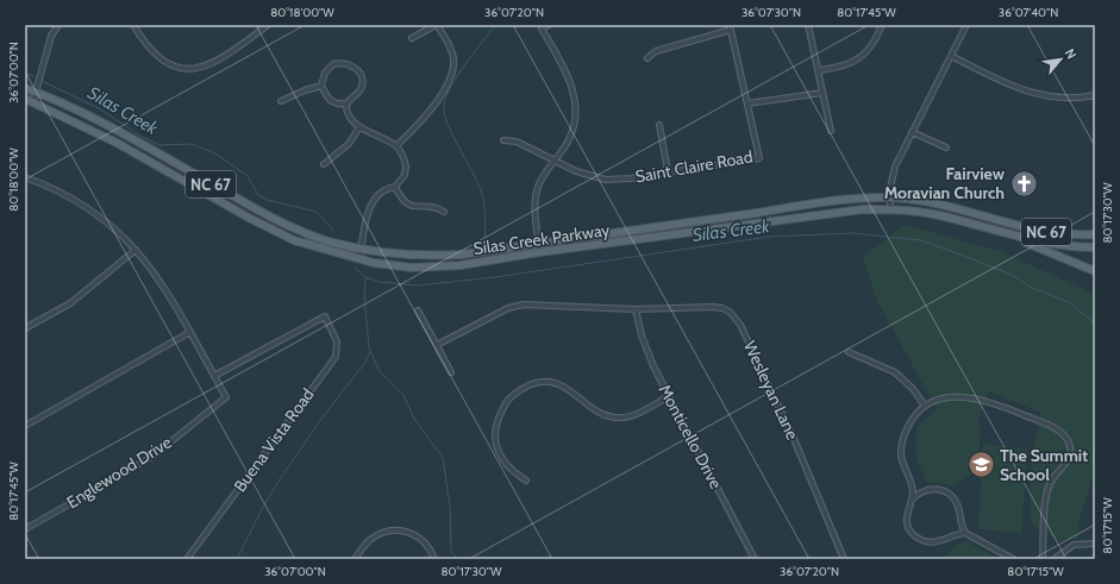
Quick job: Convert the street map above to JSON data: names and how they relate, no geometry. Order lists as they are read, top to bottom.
{
  "streets": {
    "main road": ["NC 67", "Silas Creek Parkway"],
    "street": [
      "Saint Claire Road",
      "Wesleyan Lane",
      "Monticello Drive",
      "Buena Vista Road",
      "Englewood Drive"
    ]
  },
  "crossings": [
    ["NC 67", "Silas Creek Parkway"],
    ["Wesleyan Lane", "Monticello Drive"],
    ["Buena Vista Road", "Englewood Drive"]
  ],
  "water": ["Silas Creek"],
  "places": {
    "church": ["Fairview Moravian Church"],
    "school or university": ["The Summit School"]
  },
  "north": "top right",
  "coordinates": [
    "80°18'00\"W",
    "36°07'20\"N",
    "36°07'30\"N",
    "80°17'45\"W",
    "36°07'40\"N",
    "36°07'00\"N",
    "80°17'30\"W",
    "80°17'15\"W"
  ]
}
